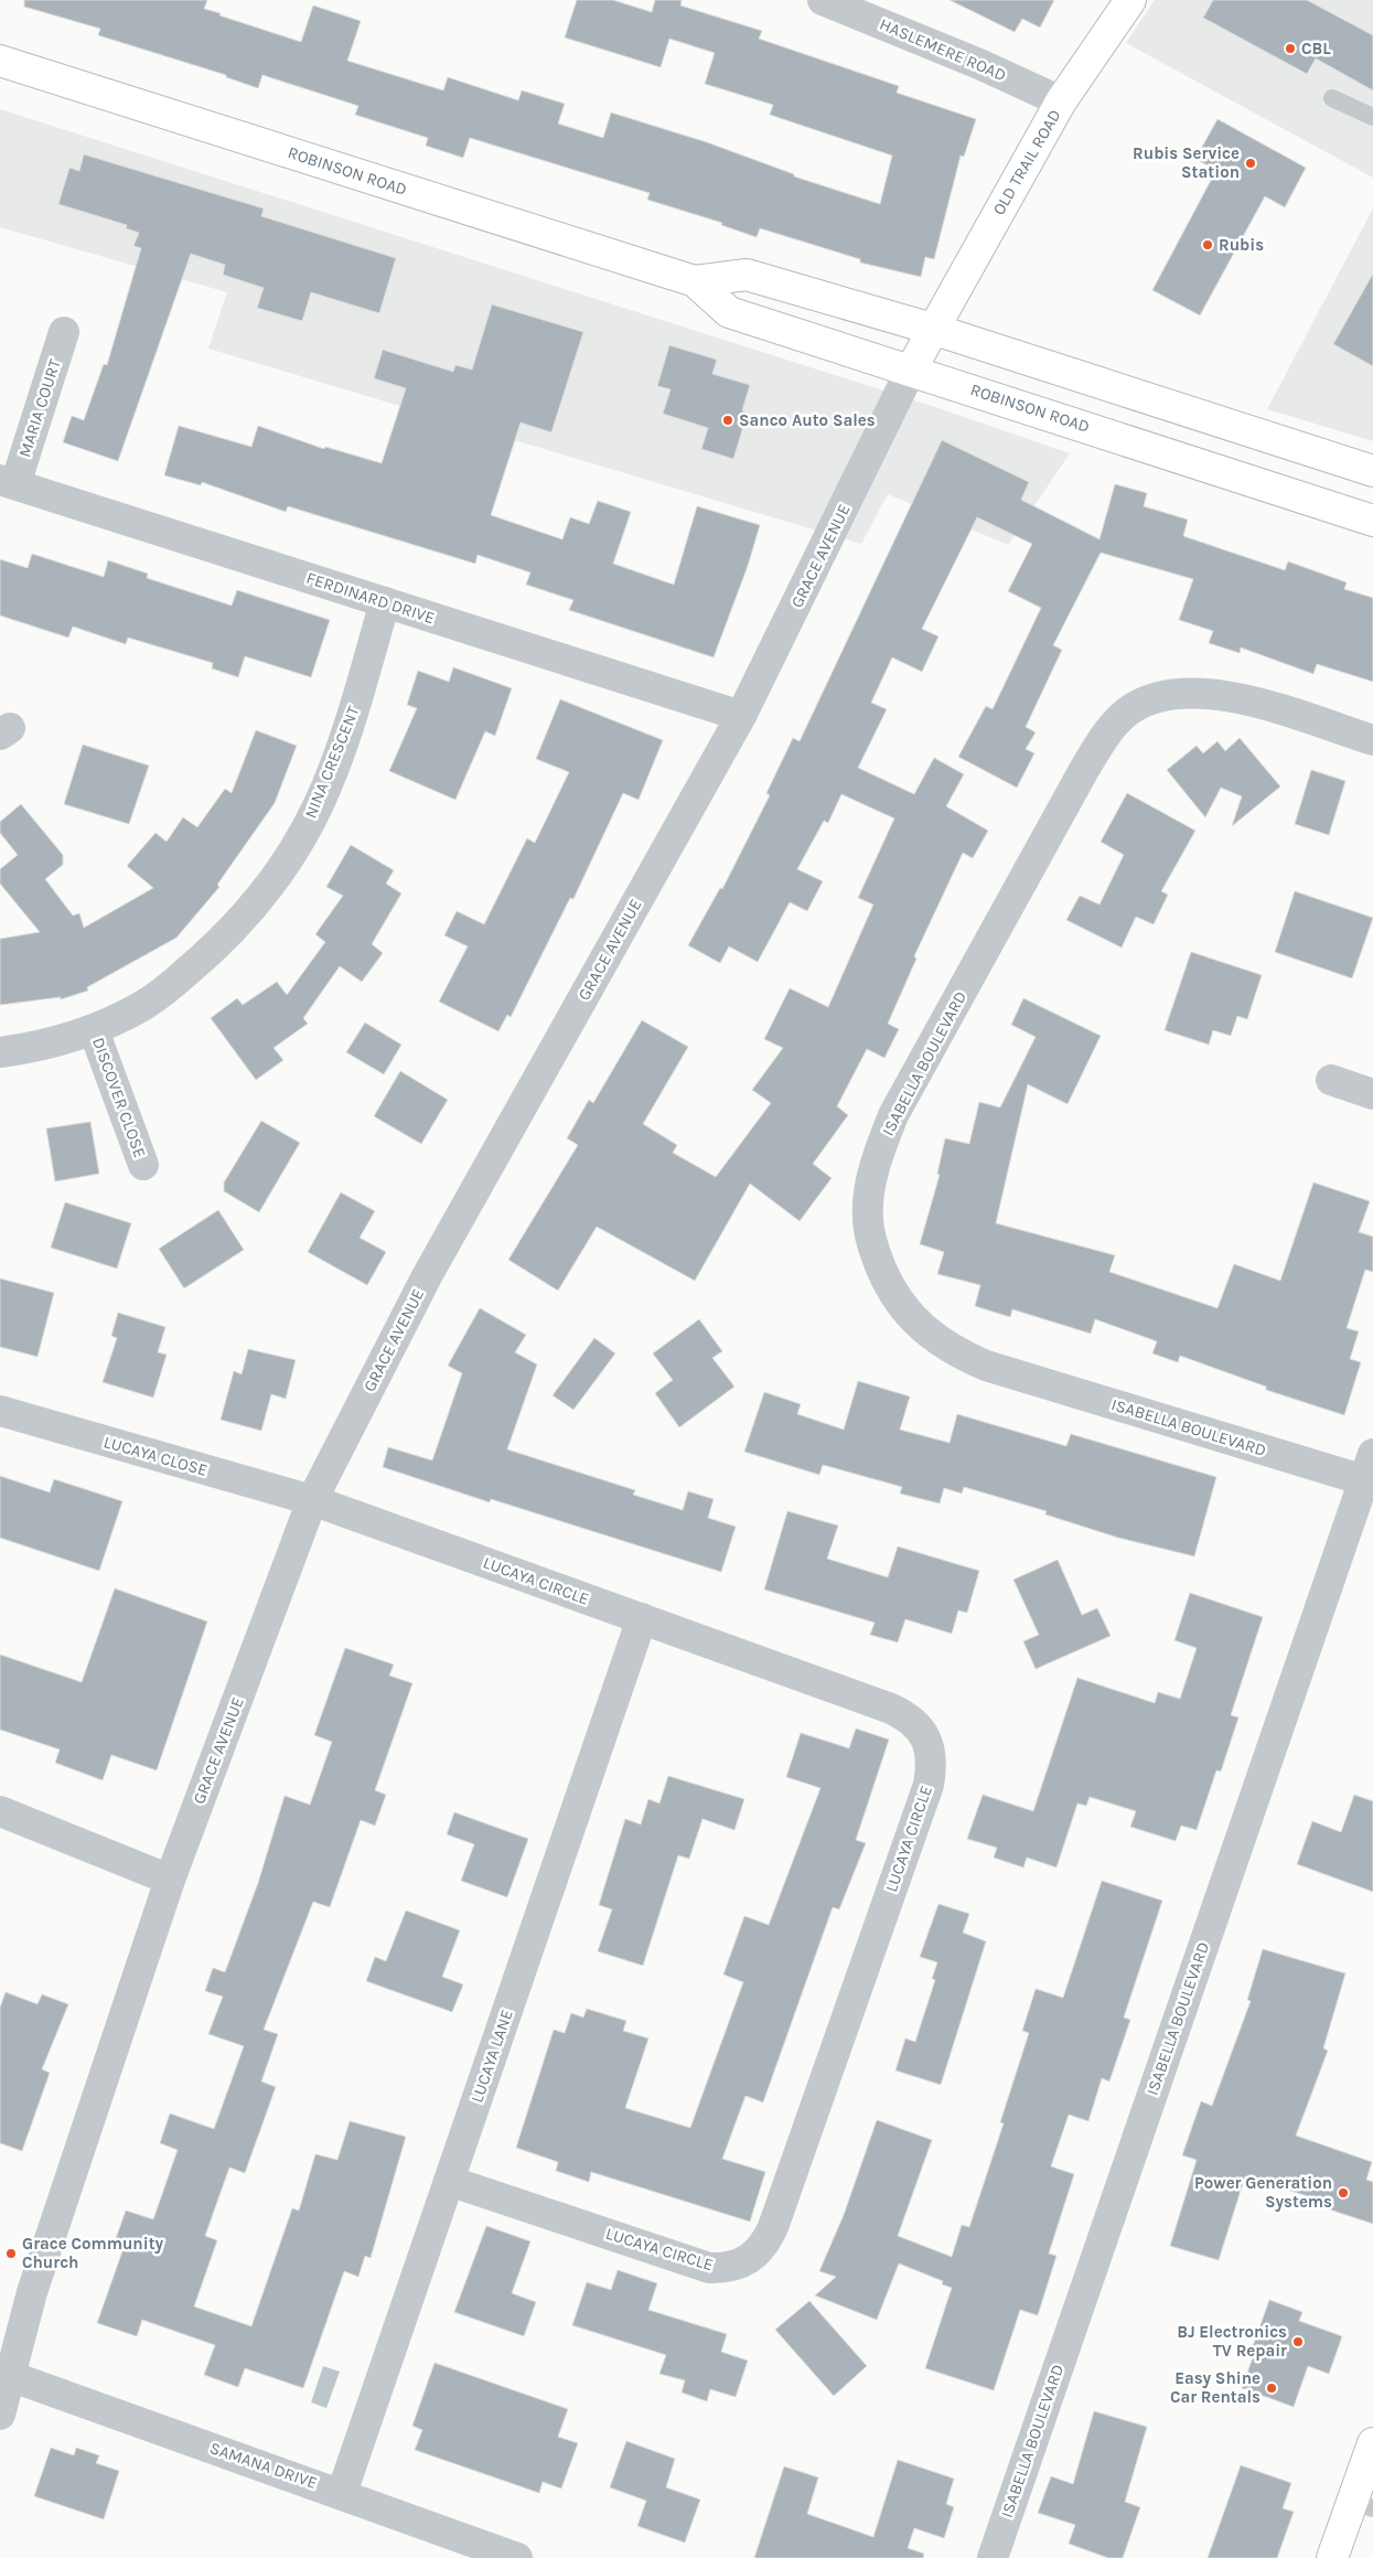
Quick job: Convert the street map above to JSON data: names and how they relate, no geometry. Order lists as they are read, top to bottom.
{
  "streets": {
    "main road": ["OLD TRAIL ROAD", "ROBINSON ROAD", "GRACE AVENUE"],
    "street": [
      "HASLEMERE ROAD",
      "MARIA COURT",
      "FERDINARD DRIVE",
      "NINA CRESCENT",
      "ISABELLA BOULEVARD",
      "DISCOVER CLOSE",
      "LUCAYA CLOSE",
      "LUCAYA CIRCLE",
      "LUCAYA LANE",
      "SAMANA DRIVE"
    ]
  },
  "crossings": [
    ["HASLEMERE ROAD", "OLD TRAIL ROAD"],
    ["OLD TRAIL ROAD", "ROBINSON ROAD"],
    ["OLD TRAIL ROAD", "GRACE AVENUE"],
    ["ROBINSON ROAD", "GRACE AVENUE"],
    ["MARIA COURT", "FERDINARD DRIVE"],
    ["GRACE AVENUE", "FERDINARD DRIVE"],
    ["GRACE AVENUE", "LUCAYA CLOSE"],
    ["GRACE AVENUE", "LUCAYA CIRCLE"],
    ["GRACE AVENUE", "SAMANA DRIVE"],
    ["FERDINARD DRIVE", "NINA CRESCENT"],
    ["NINA CRESCENT", "DISCOVER CLOSE"],
    ["LUCAYA CLOSE", "LUCAYA CIRCLE"],
    ["LUCAYA CIRCLE", "LUCAYA LANE"],
    ["LUCAYA LANE", "SAMANA DRIVE"]
  ],
  "places": [
    "CBL",
    "Rubis Service Station",
    "Rubis",
    "Sanco Auto Sales",
    "Power Generation Systems",
    "Grace Community Church",
    "BJ Electronics TV Repair",
    "Easy Shine Car Rentals"
  ]
}
